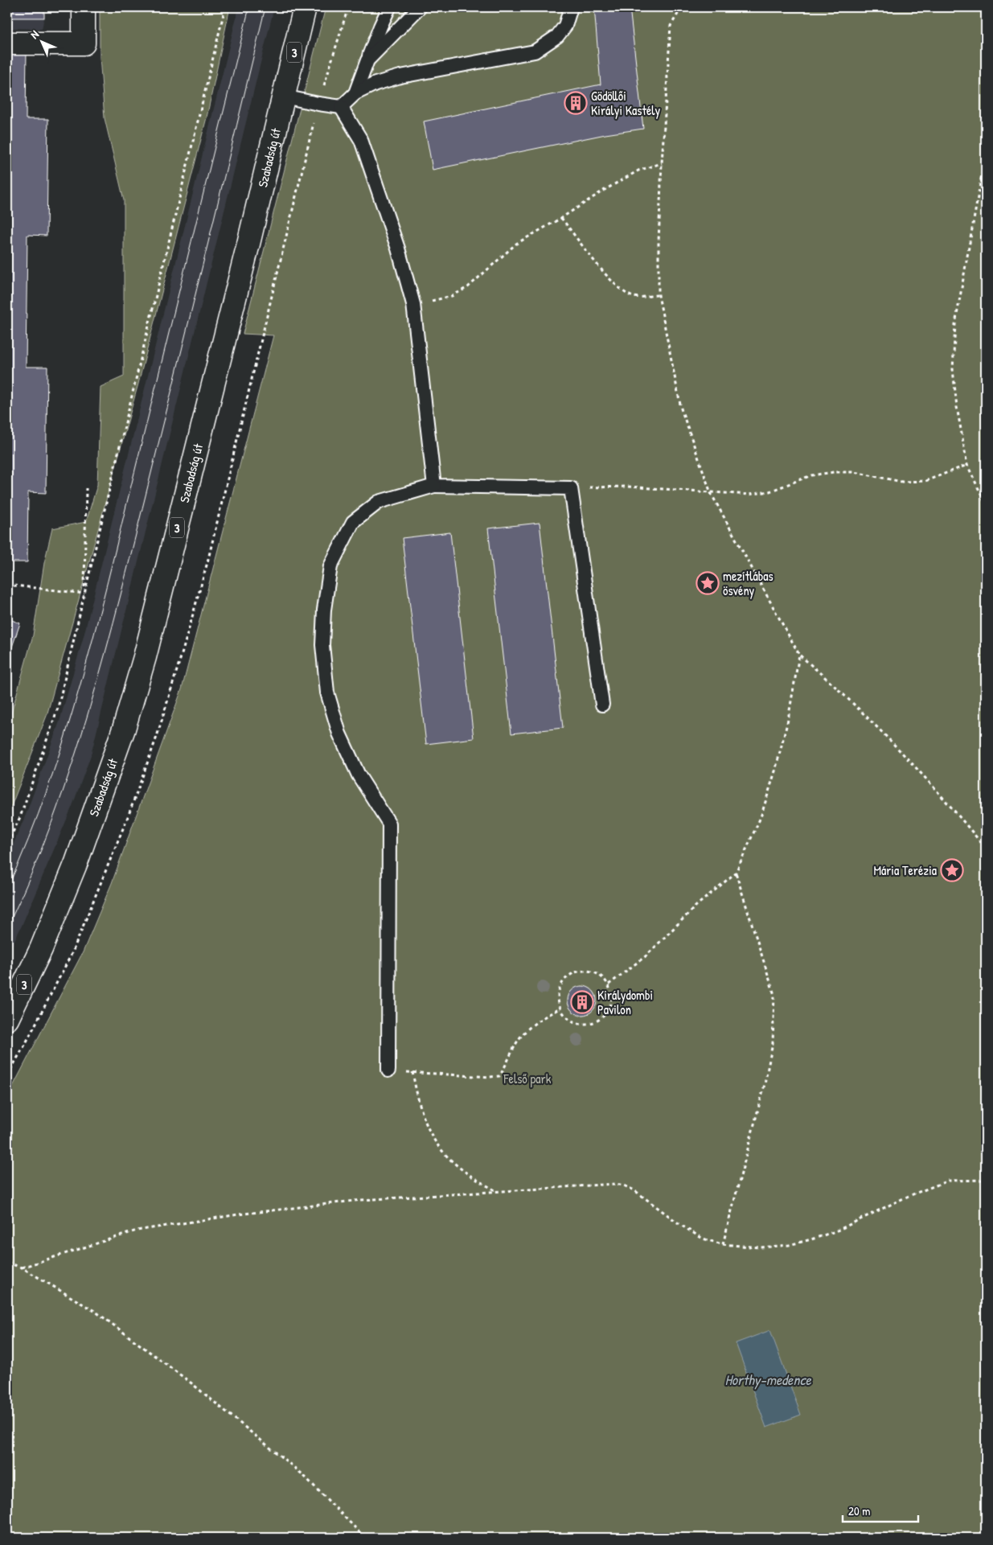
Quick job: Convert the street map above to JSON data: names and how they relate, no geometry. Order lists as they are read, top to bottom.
{
  "streets": {
    "main road": ["3", "Szabadság út"]
  },
  "water": ["Horthy-medence"],
  "parks": ["Felső park"],
  "places": {
    "building": ["Gödöllői Királyi Kastély", "Királydombi Pavilon"],
    "place": ["mezítlábas ösvény", "Mária Terézia"]
  },
  "scale_bar": "20 m",
  "north": "top left"
}
